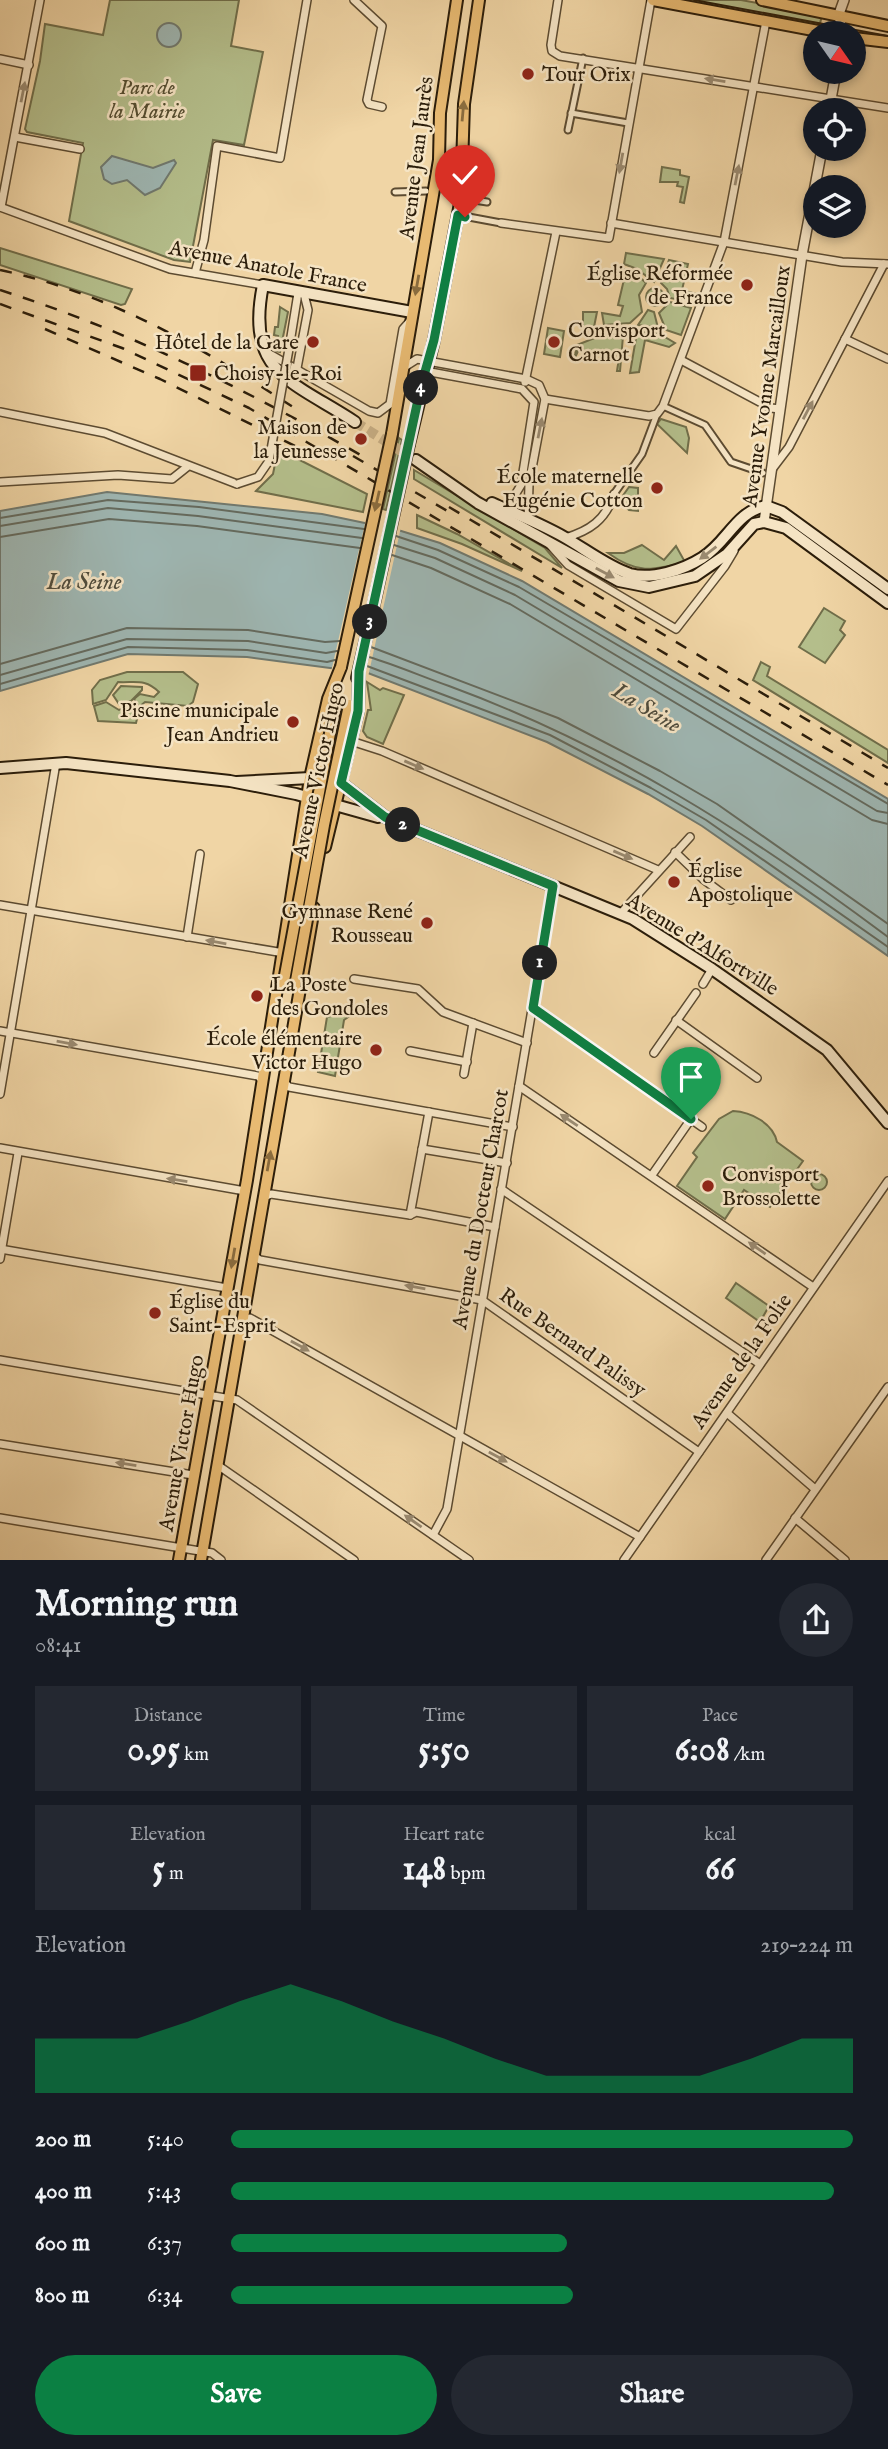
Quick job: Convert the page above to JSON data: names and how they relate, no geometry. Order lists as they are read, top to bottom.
{
  "streets": {
    "main road": [
      "Avenue Jean Jaurès",
      "Avenue Anatole France",
      "Avenue Victor Hugo",
      "Avenue d'Alfortville"
    ],
    "street": [
      "Avenue Yvonne Marcailloux",
      "Avenue du Docteur Charcot",
      "Rue Bernard Palissy",
      "Avenue de la Folie"
    ]
  },
  "crossings": [
    ["Avenue Jean Jaurès", "Avenue Anatole France"],
    ["Avenue Jean Jaurès", "Avenue Victor Hugo"],
    ["Avenue Victor Hugo", "Avenue d'Alfortville"],
    ["Avenue Victor Hugo", "Rue Bernard Palissy"],
    ["Avenue d'Alfortville", "Avenue du Docteur Charcot"],
    ["Avenue du Docteur Charcot", "Rue Bernard Palissy"],
    ["Rue Bernard Palissy", "Avenue de la Folie"]
  ],
  "one_way": ["Rue Bernard Palissy"],
  "water": ["La Seine"],
  "parks": ["Parc de la Mairie"],
  "places": {
    "other": [
      "Tour Orix",
      "Église Réformée de France",
      "Hôtel de la Gare",
      "Convisport Carnot",
      "Maison de la Jeunesse",
      "École maternelle Eugénie Cotton",
      "Piscine municipale Jean Andrieu",
      "Église Apostolique",
      "Gymnase René Rousseau",
      "La Poste des Gondoles",
      "École élémentaire Victor Hugo",
      "Convisport Brossolette",
      "Église du Saint-Esprit"
    ],
    "transit": ["Choisy-le-Roi"]
  },
  "north": "bottom right",
  "page": {
    "pins": [
      "4",
      "3",
      "2",
      "1"
    ],
    "heading": ["Morning run", "08:41"],
    "stats": [
      ["Distance", "0.95 km"],
      ["Time", "5:50"],
      ["Pace", "6:08 /km"],
      ["Elevation", "5 m"],
      ["Heart rate", "148 bpm"],
      ["kcal", "66"]
    ],
    "chart": ["Elevation", "219–224 m"],
    "list": [
      {
        "name": "200 m",
        "note": "5:40"
      },
      {
        "name": "400 m",
        "note": "5:43"
      },
      {
        "name": "600 m",
        "note": "6:37"
      },
      {
        "name": "800 m",
        "note": "6:34"
      }
    ],
    "buttons": ["Save", "Share"]
  }
}
